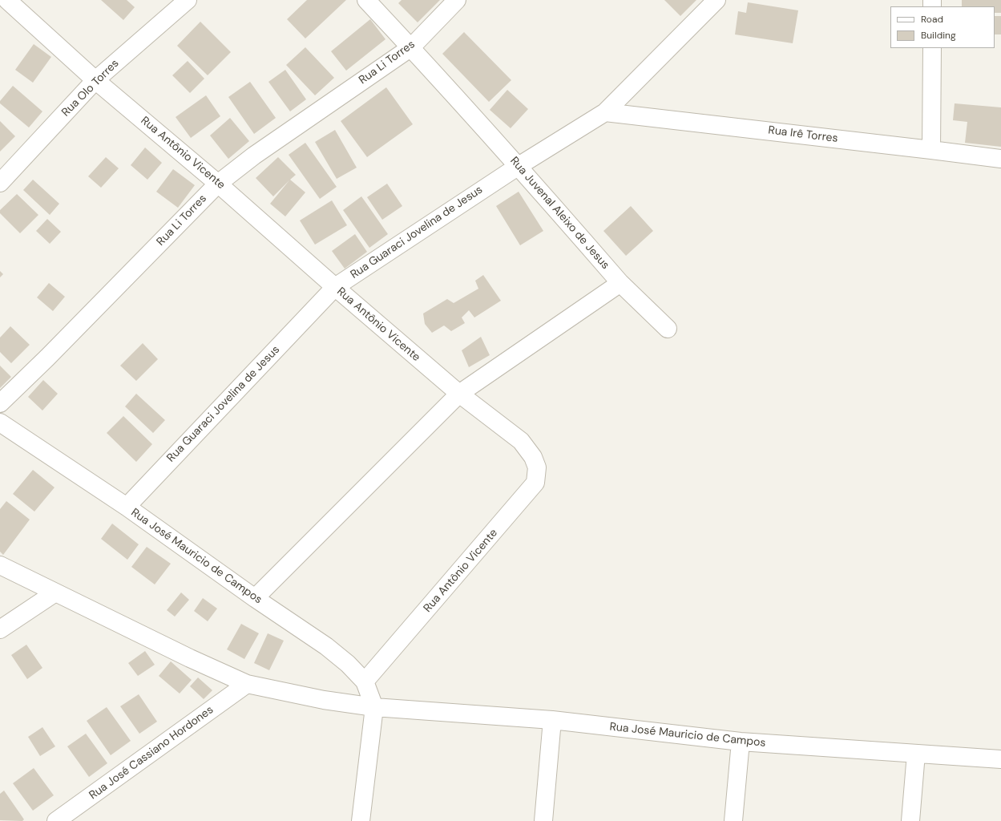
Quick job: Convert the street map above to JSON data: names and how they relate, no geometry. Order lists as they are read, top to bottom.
{
  "streets": {
    "street": [
      "Rua Li Torres",
      "Rua Olo Torres",
      "Rua Irê Torres",
      "Rua Antônio Vicente",
      "Rua Juvenal Aleixo de Jesus",
      "Rua Guaraci Jovelina de Jesus",
      "Rua José Mauricio de Campos",
      "Rua José Cassiano Hordones"
    ]
  },
  "crossings": [
    ["Rua Li Torres", "Rua Antônio Vicente"],
    ["Rua Li Torres", "Rua Juvenal Aleixo de Jesus"],
    ["Rua Olo Torres", "Rua Antônio Vicente"],
    ["Rua Irê Torres", "Rua Guaraci Jovelina de Jesus"],
    ["Rua Antônio Vicente", "Rua Guaraci Jovelina de Jesus"],
    ["Rua Antônio Vicente", "Rua José Mauricio de Campos"],
    ["Rua Juvenal Aleixo de Jesus", "Rua Guaraci Jovelina de Jesus"],
    ["Rua Guaraci Jovelina de Jesus", "Rua José Mauricio de Campos"],
    ["Rua José Mauricio de Campos", "Rua José Cassiano Hordones"]
  ],
  "legend": ["Road", "Building"]
}
